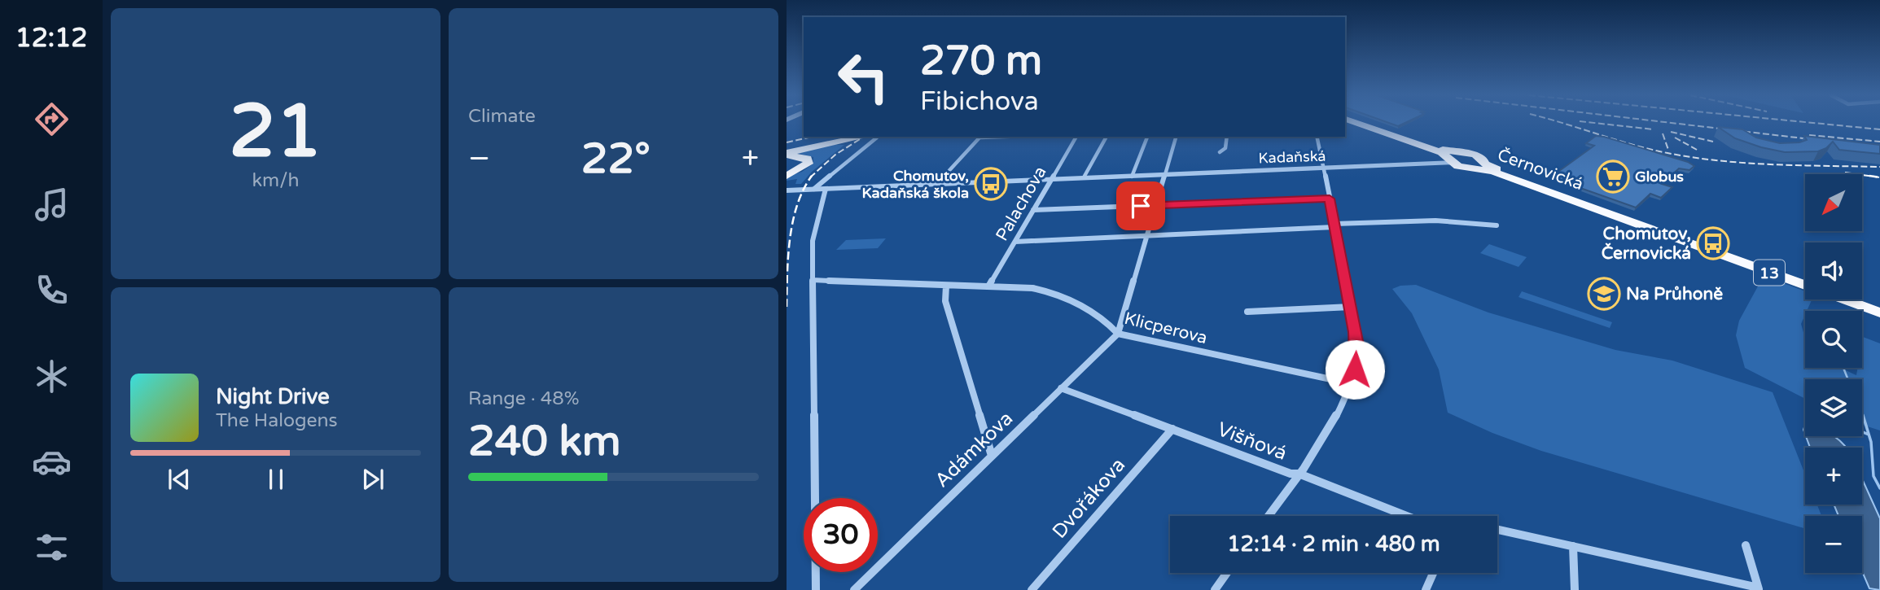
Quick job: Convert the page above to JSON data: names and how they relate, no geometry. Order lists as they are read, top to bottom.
{
  "streets": {
    "highway": ["Černovická", "13"],
    "street": [
      "Kadaňská",
      "Palachova",
      "Klicperova",
      "Višňová",
      "Adámkova",
      "Dvořákova"
    ]
  },
  "crossings": [
    ["Kadaňská", "Černovická"],
    ["Kadaňská", "Palachova"],
    ["Palachova", "Klicperova"],
    ["Klicperova", "Adámkova"],
    ["Višňová", "Adámkova"],
    ["Višňová", "Dvořákova"]
  ],
  "places": {
    "supermarket": ["Globus"],
    "bus stop": ["Chomutov, Kadaňská škola", "Chomutov, Černovická"],
    "school or university": ["Na Průhoně"]
  },
  "north": "bottom left",
  "page": {
    "tabs": "12:12",
    "tile": [
      ["21", "km/h"],
      "Climate",
      ["Range · 48%", "240 km"]
    ],
    "turn": ["270 m", "Fibichova"],
    "heat": ["−", "22°", "+"],
    "map_buttons": ["+", "−"],
    "song": ["Night Drive", "The Halogens"],
    "limit": "30",
    "trip": "12:14 · 2 min · 480 m"
  }
}
